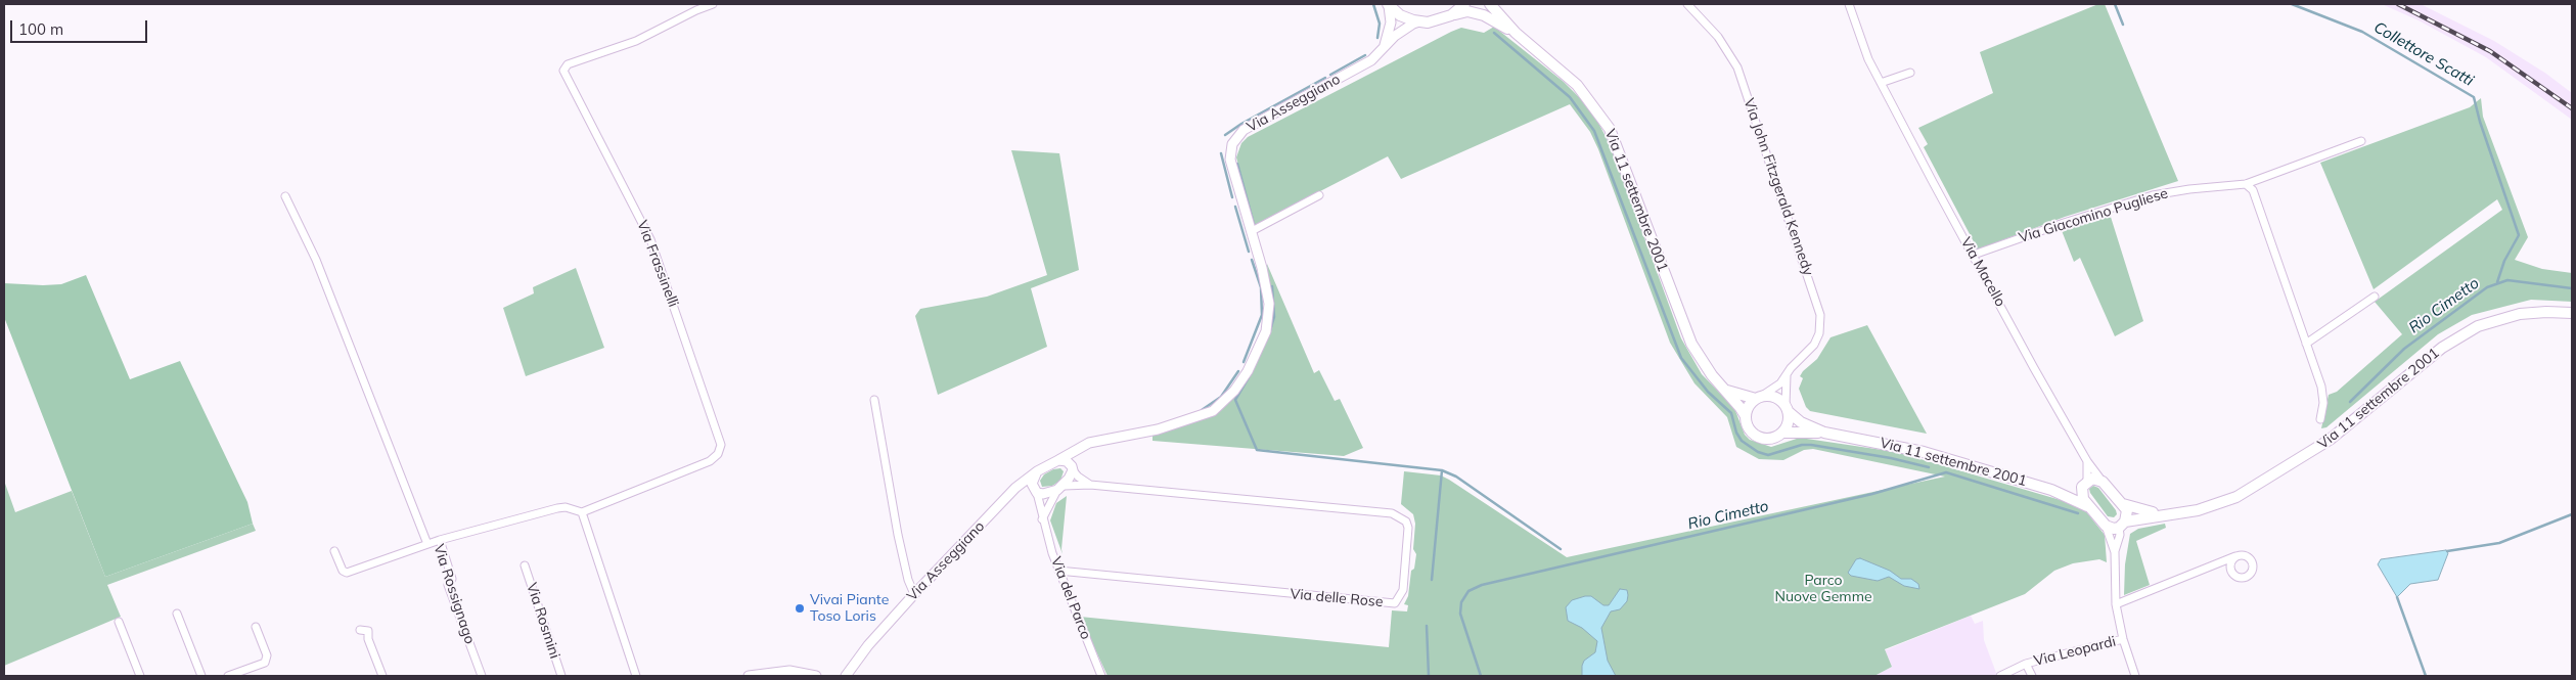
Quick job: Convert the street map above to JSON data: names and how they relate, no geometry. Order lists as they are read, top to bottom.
{
  "streets": {
    "main road": ["Via Asseggiano", "Via 11 settembre 2001"],
    "street": [
      "Via John Fitzgerald Kennedy",
      "Via Giacomino Pugliese",
      "Via Frassinelli",
      "Via Macello",
      "Via Rossignago",
      "Via del Parco",
      "Via delle Rose",
      "Via Rosmini",
      "Via Leopardi"
    ]
  },
  "crossings": [
    ["Via Asseggiano", "Via 11 settembre 2001"],
    ["Via Asseggiano", "Via delle Rose"],
    ["Via John Fitzgerald Kennedy", "Via 11 settembre 2001"],
    ["Via 11 settembre 2001", "Via Macello"],
    ["Via Giacomino Pugliese", "Via Macello"],
    ["Via del Parco", "Via delle Rose"]
  ],
  "water": ["Collettore Scatti", "Rio Cimetto"],
  "parks": ["Parco Nuove Gemme"],
  "places": ["Vivai Piante Toso Loris"],
  "scale_bar": "100 m"
}
